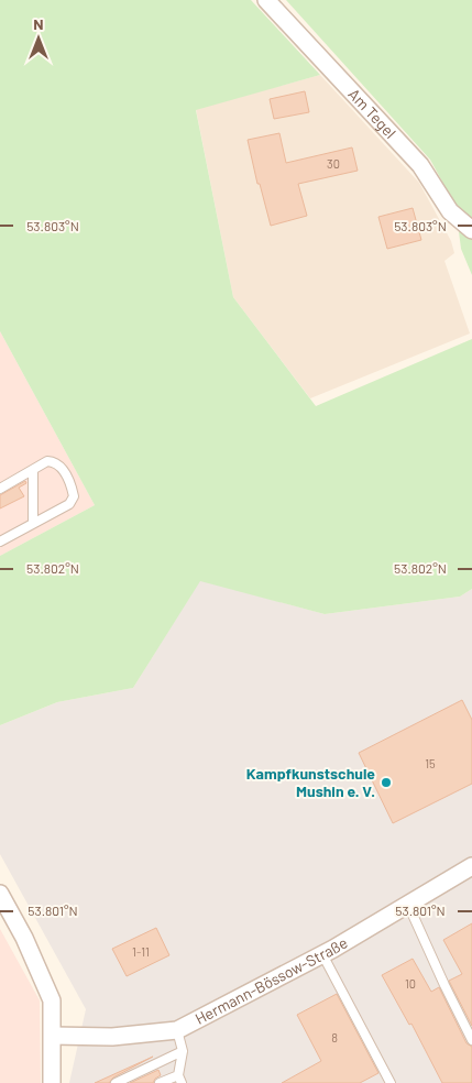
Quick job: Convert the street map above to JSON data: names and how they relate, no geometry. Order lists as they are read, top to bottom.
{
  "streets": {
    "street": ["Am Tegel", "Hermann-Bössow-Straße"]
  },
  "places": ["Kampfkunstschule Mushin e. V."],
  "house_numbers": [
    "30",
    "15",
    "1-11",
    "10",
    "8"
  ],
  "north": "top",
  "coordinates": ["53.803°N", "53.802°N", "53.801°N"]
}
